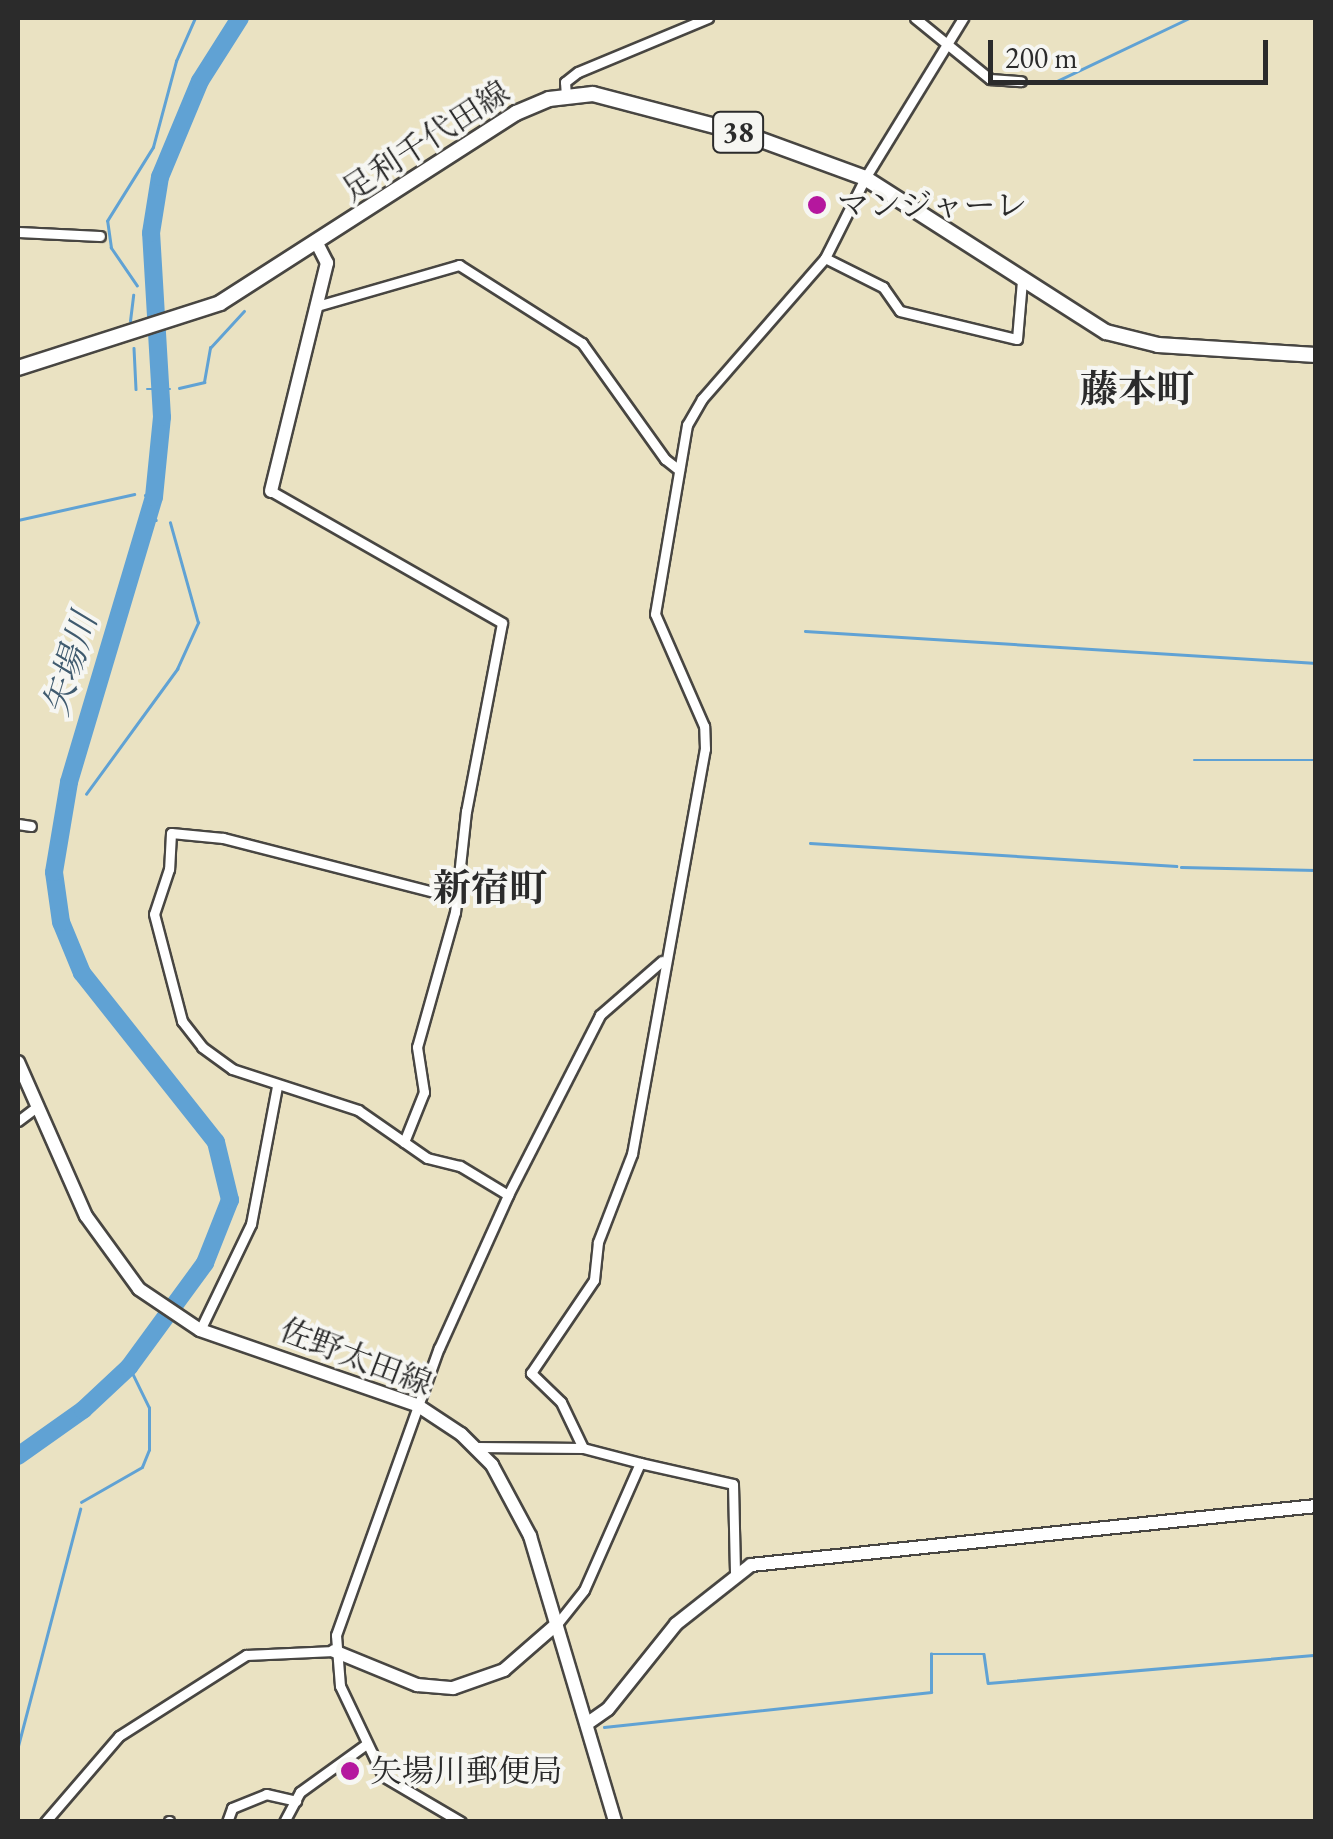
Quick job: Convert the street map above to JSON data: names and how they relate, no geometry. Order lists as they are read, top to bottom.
{
  "streets": {
    "main road": ["38", "足利千代田線"],
    "street": ["佐野太田線"]
  },
  "districts": ["藤本町", "新宿町"],
  "water": ["矢場川"],
  "places": ["マンジャーレ", "矢場川郵便局"],
  "scale_bar": "200 m"
}
